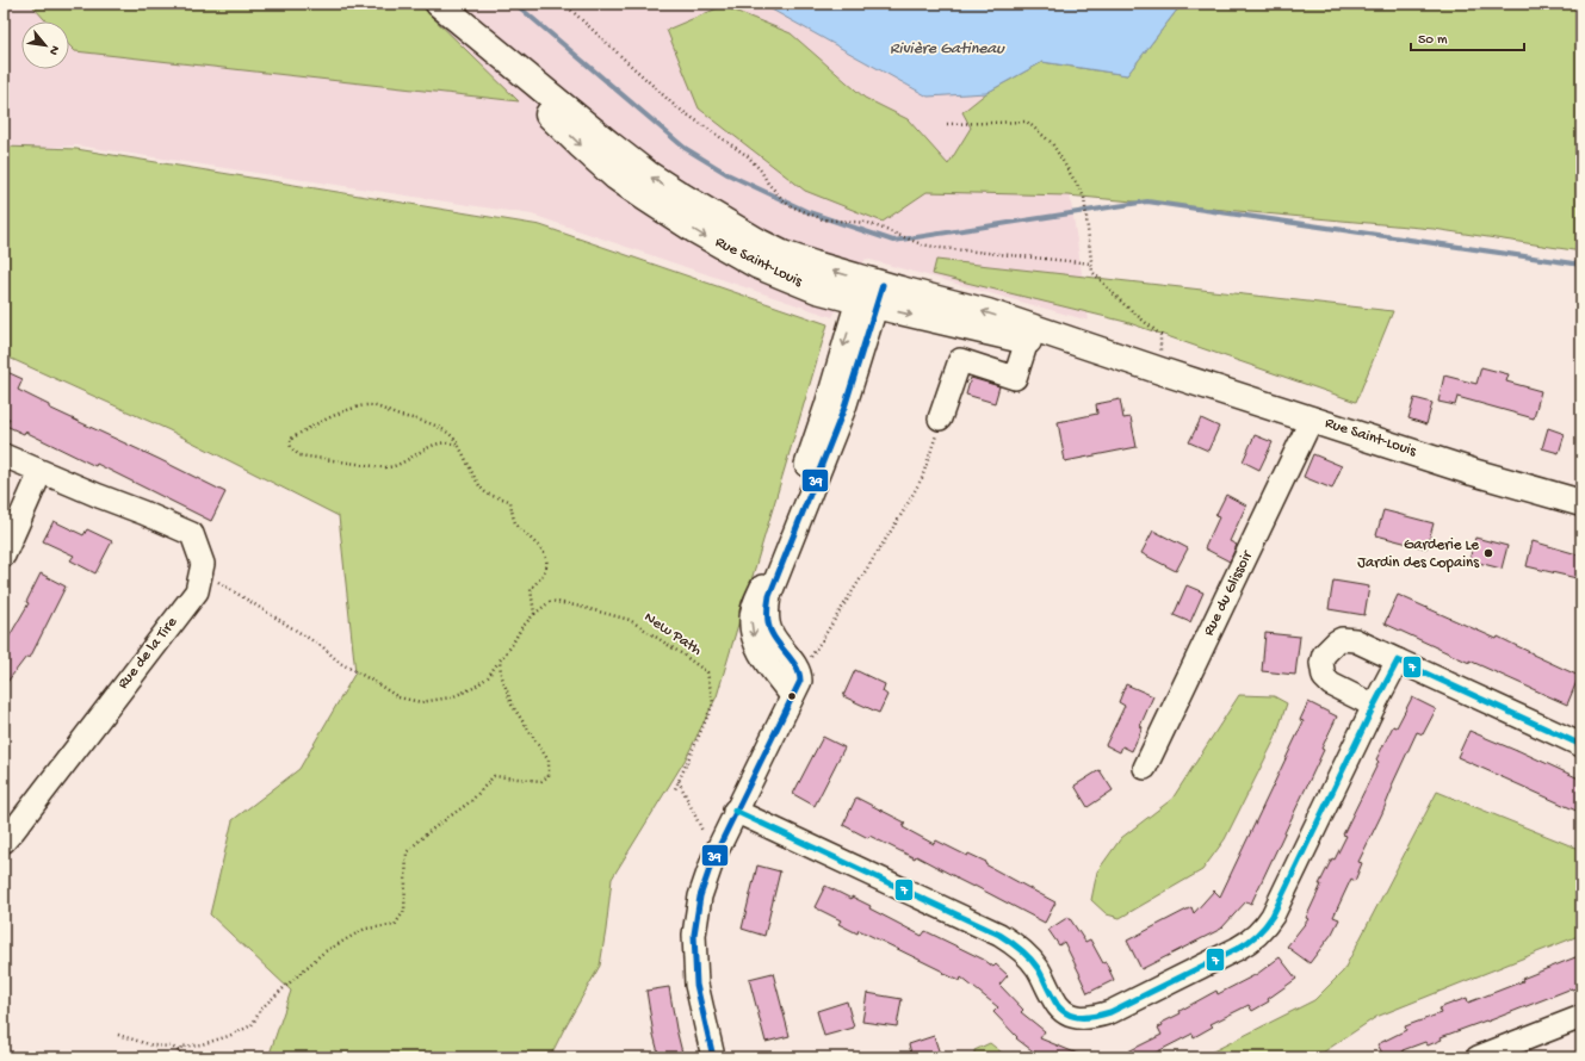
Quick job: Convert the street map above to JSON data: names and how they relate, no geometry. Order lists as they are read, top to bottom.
{
  "streets": {
    "main road": ["Rue Saint-Louis"],
    "street": ["Rue du Glissoir", "Rue de la Tire"],
    "path": ["New Path"]
  },
  "crossings": [
    ["Rue Saint-Louis", "Rue du Glissoir"]
  ],
  "water": ["Rivière Gatineau"],
  "places": ["Garderie Le Jardin des Copains"],
  "lines": ["transit line 39", "transit line 7"],
  "scale_bar": "50 m",
  "north": "bottom right"
}
